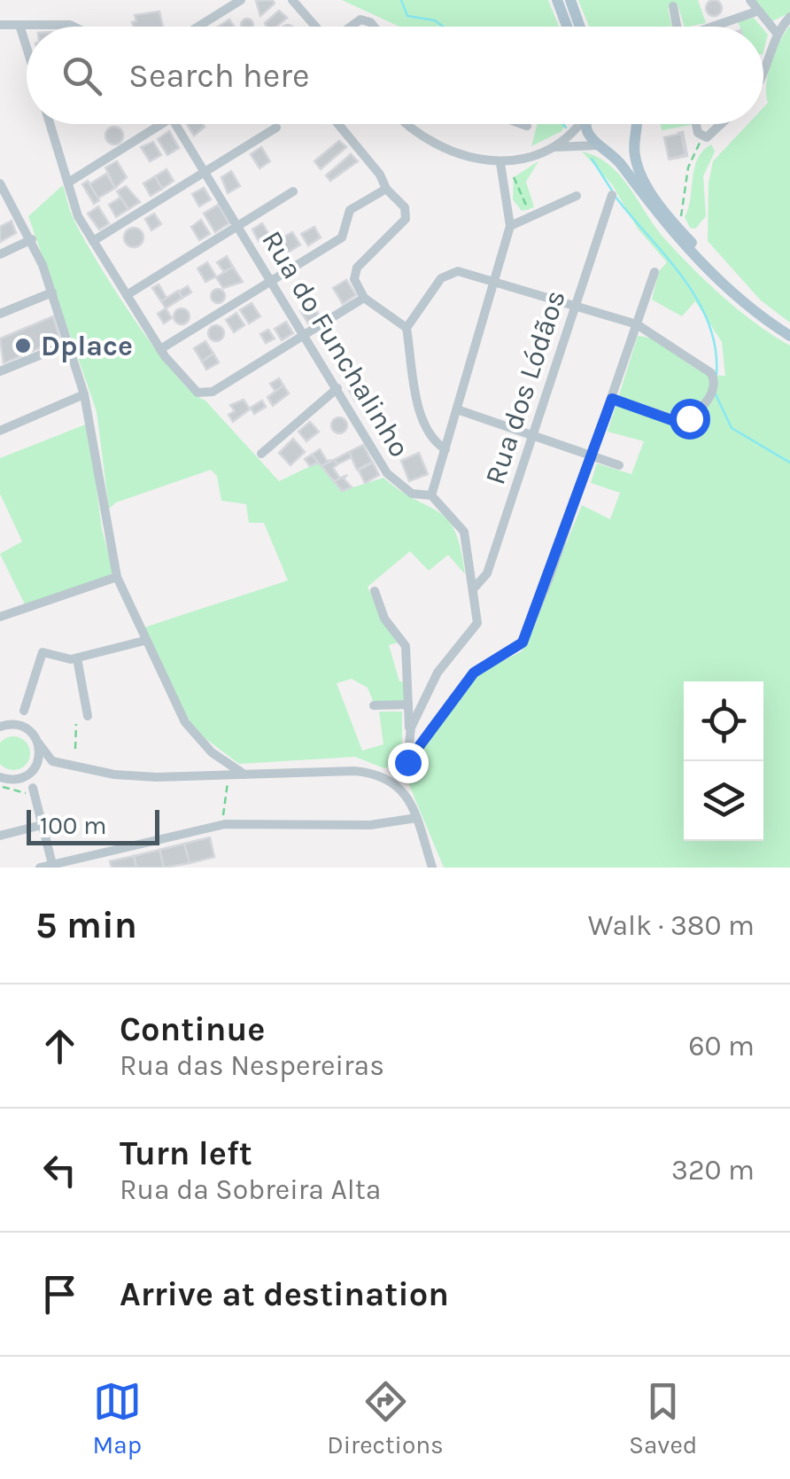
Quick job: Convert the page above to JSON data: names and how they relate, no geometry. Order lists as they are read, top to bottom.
{
  "streets": {
    "street": ["Rua do Funchalinho", "Rua dos Lódãos"]
  },
  "crossings": [
    ["Rua do Funchalinho", "Rua dos Lódãos"]
  ],
  "places": ["Dplace"],
  "scale_bar": "100 m",
  "page": {
    "search": "Search here",
    "scale": "100 m",
    "heading": ["5 min", "Walk · 380 m"],
    "list": [
      ["Continue", "Rua das Nespereiras", "60 m"],
      ["Turn left", "Rua da Sobreira Alta", "320 m"],
      "Arrive at destination"
    ],
    "nav": ["Map", "Directions", "Saved"]
  }
}
